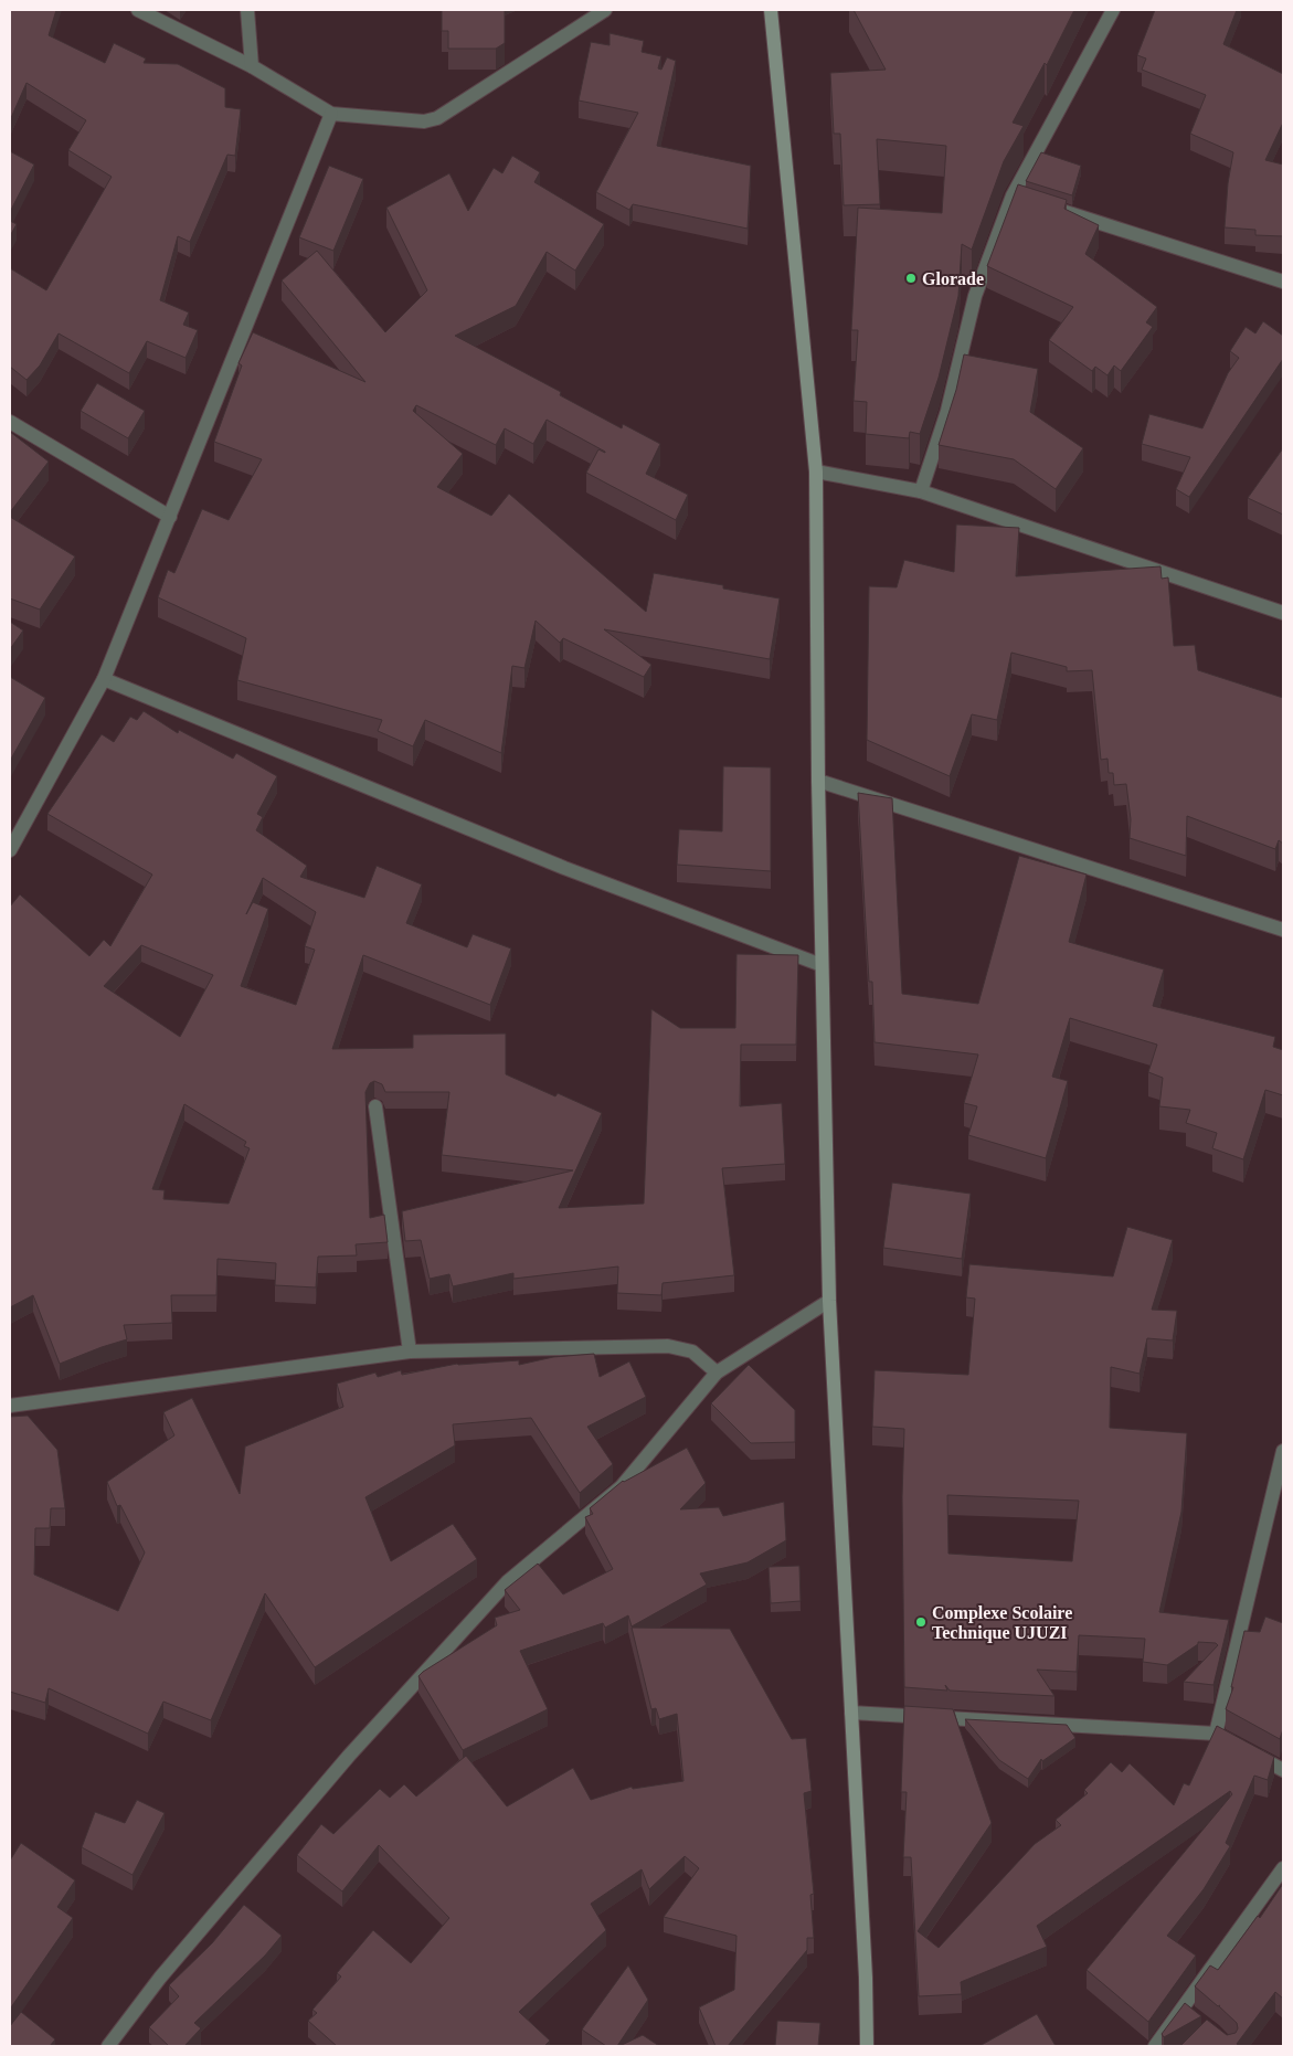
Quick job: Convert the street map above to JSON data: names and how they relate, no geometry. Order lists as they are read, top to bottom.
{
  "places": ["Glorade", "Complexe Scolaire Technique UJUZI"]
}
